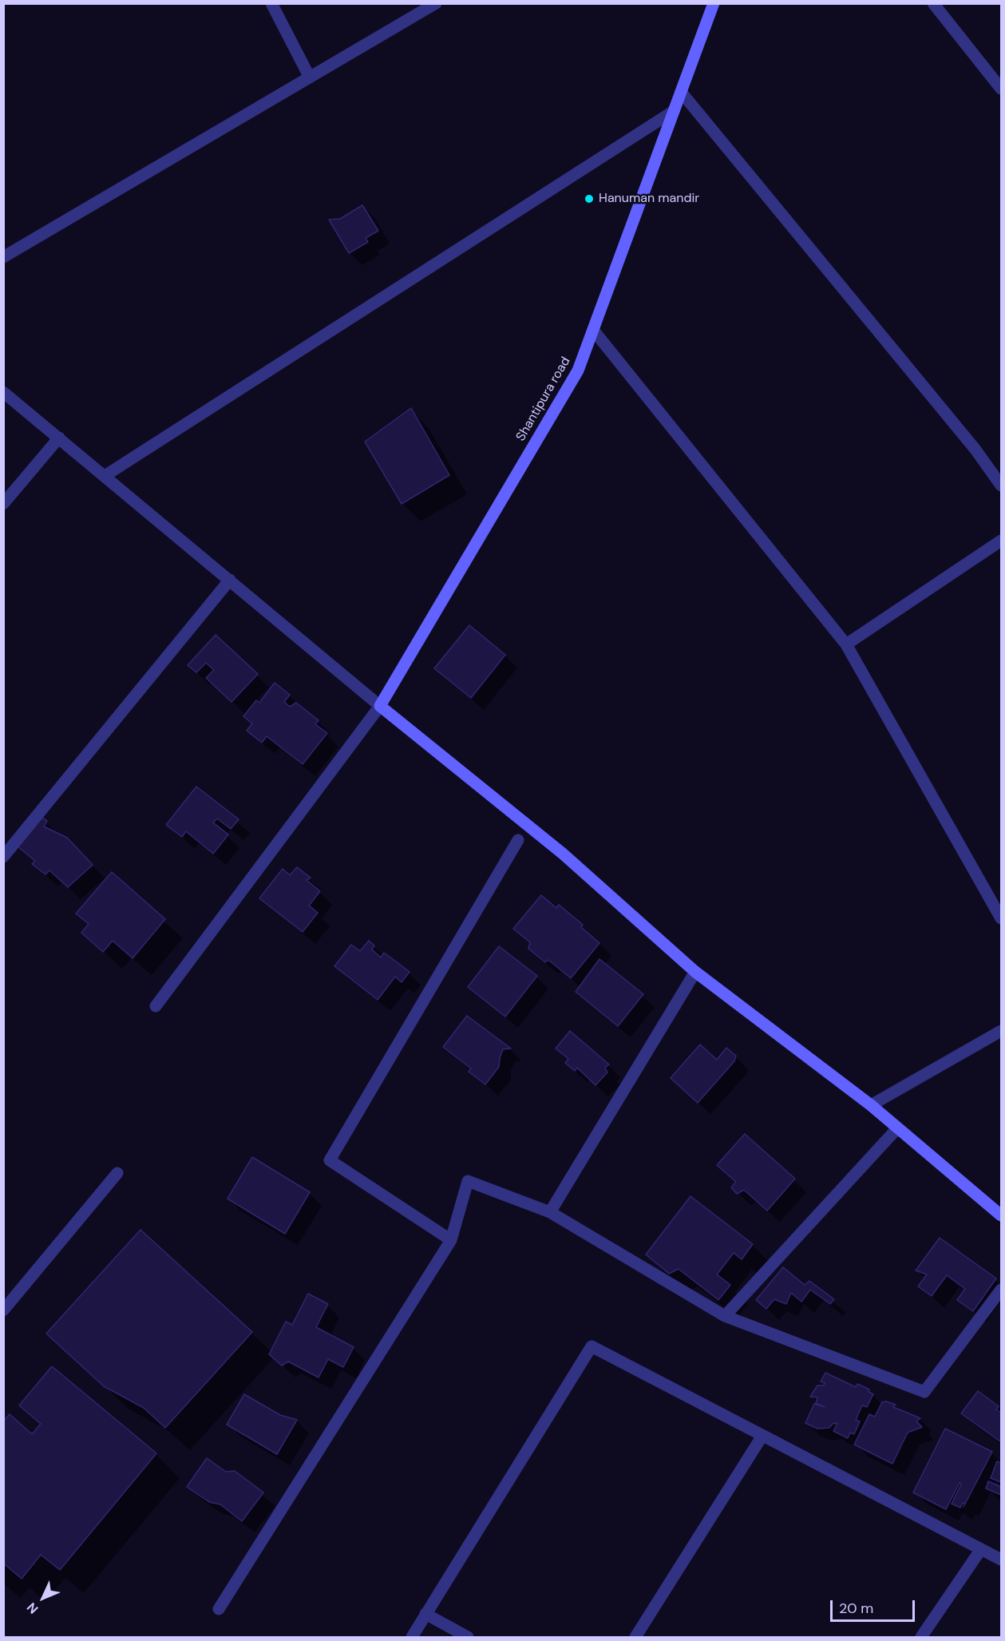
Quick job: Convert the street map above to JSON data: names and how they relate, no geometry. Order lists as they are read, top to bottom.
{
  "streets": {
    "street": ["Shantipura road"]
  },
  "places": ["Hanuman mandir"],
  "scale_bar": "20 m",
  "north": "bottom left"
}
